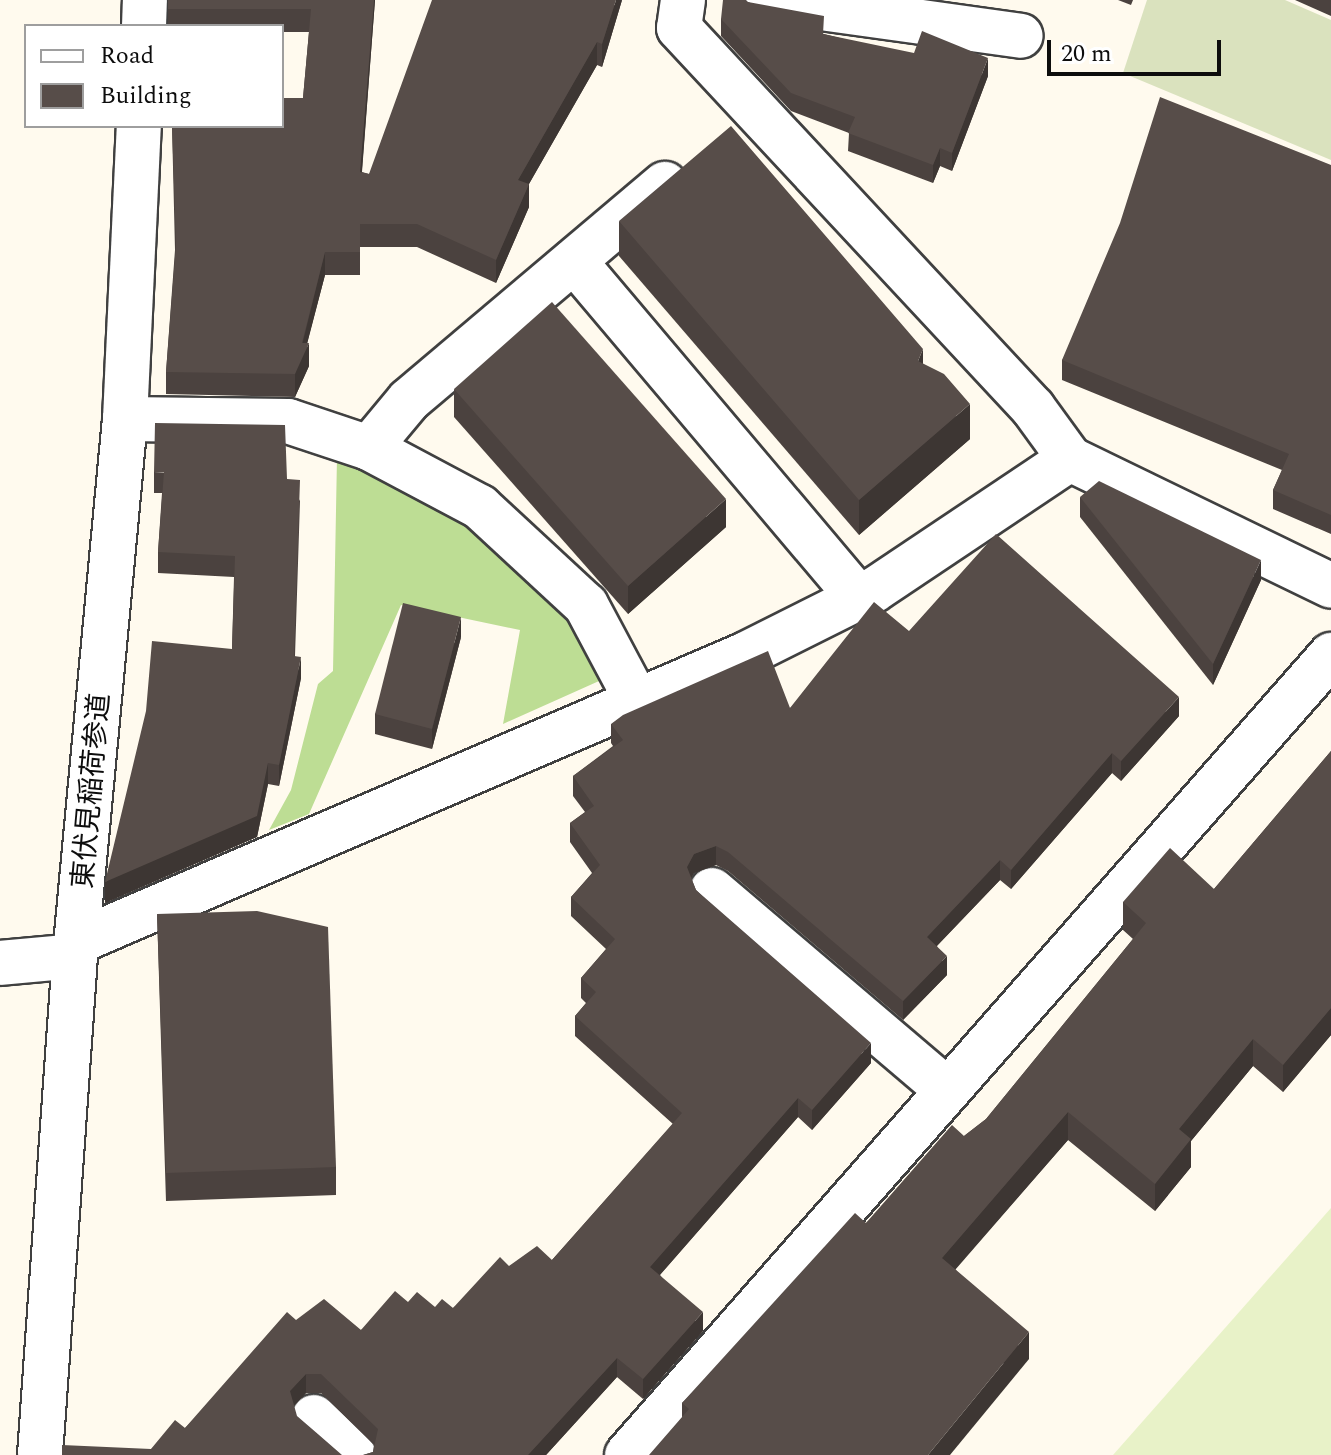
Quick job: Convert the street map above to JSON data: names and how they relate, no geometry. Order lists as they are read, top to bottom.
{
  "streets": {
    "street": ["東伏見稲荷参道"]
  },
  "legend": ["Road", "Building"],
  "scale_bar": "20 m"
}
